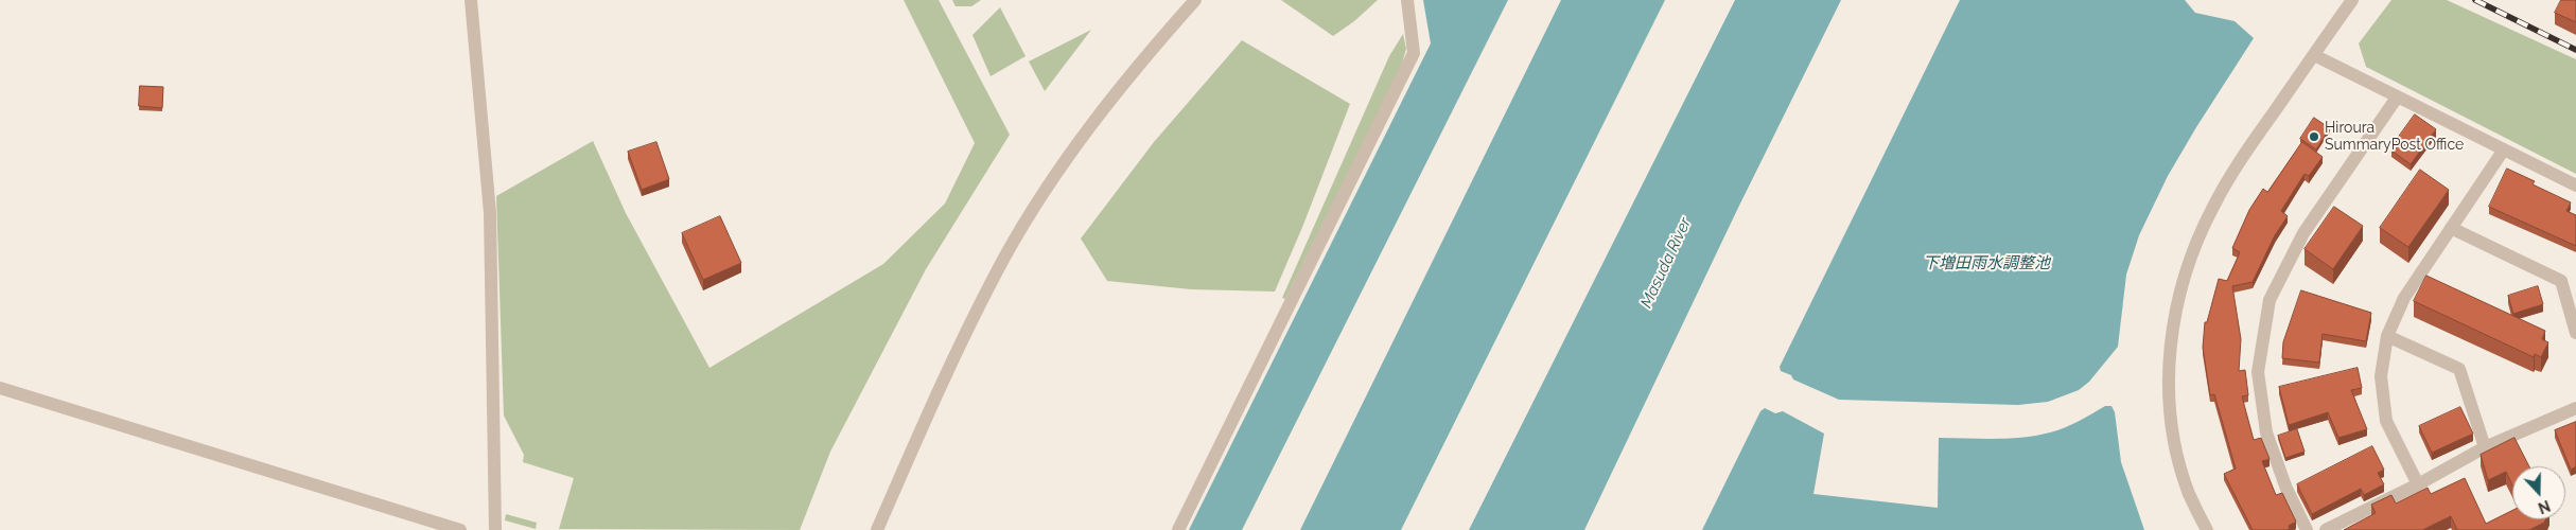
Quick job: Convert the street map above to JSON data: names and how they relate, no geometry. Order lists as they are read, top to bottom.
{
  "water": ["Masuda River", "下増田雨水調整池"],
  "places": ["Hiroura SummaryPost Office"],
  "north": "bottom"
}
